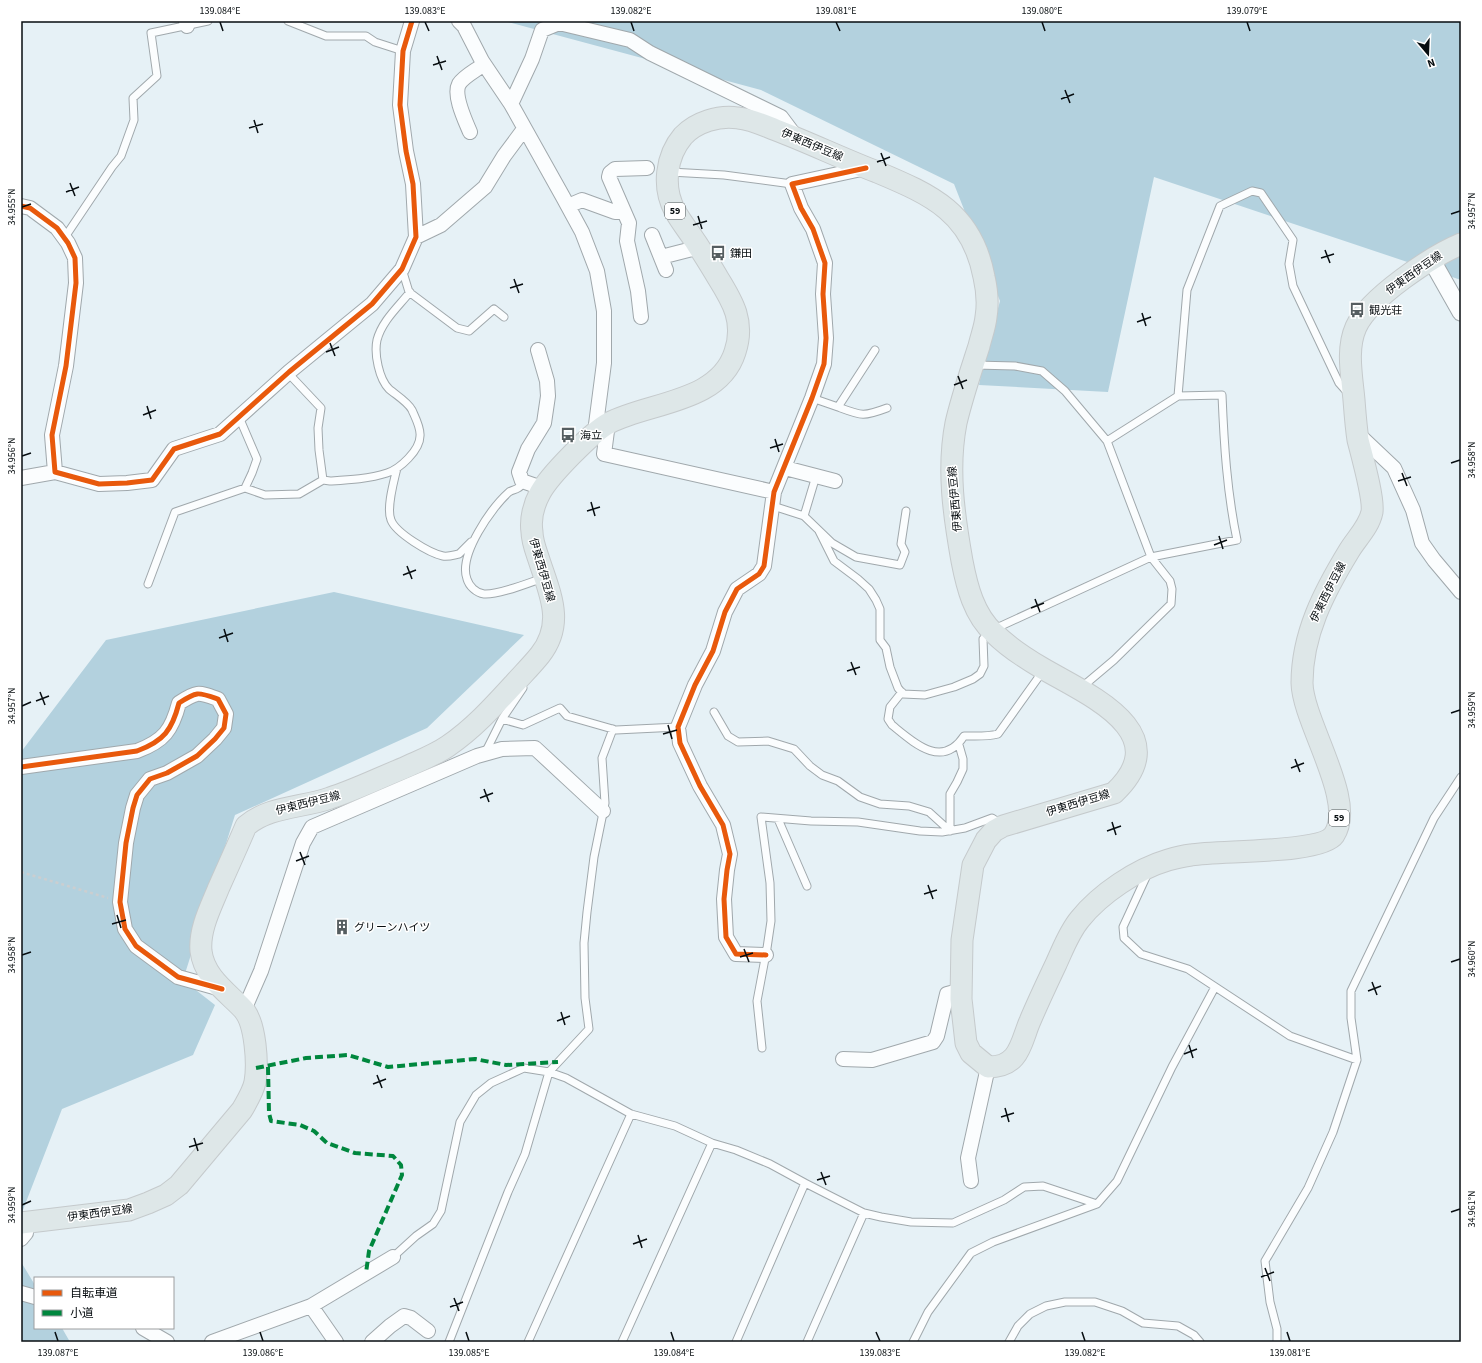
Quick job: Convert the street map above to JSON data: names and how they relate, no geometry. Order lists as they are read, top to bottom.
{
  "streets": {
    "main road": ["伊東西伊豆線", "59"]
  },
  "places": {
    "bus stop": ["鎌田", "観光荘", "海立"],
    "building": ["グリーンハイツ"]
  },
  "legend": ["自転車道", "小道"],
  "north": "bottom",
  "coordinates": [
    "139.084°E",
    "139.083°E",
    "139.082°E",
    "139.081°E",
    "139.080°E",
    "139.079°E",
    "34.955°N",
    "34.957°N",
    "34.956°N",
    "34.958°N",
    "34.959°N",
    "34.960°N",
    "34.961°N",
    "139.087°E",
    "139.086°E",
    "139.085°E"
  ]
}
